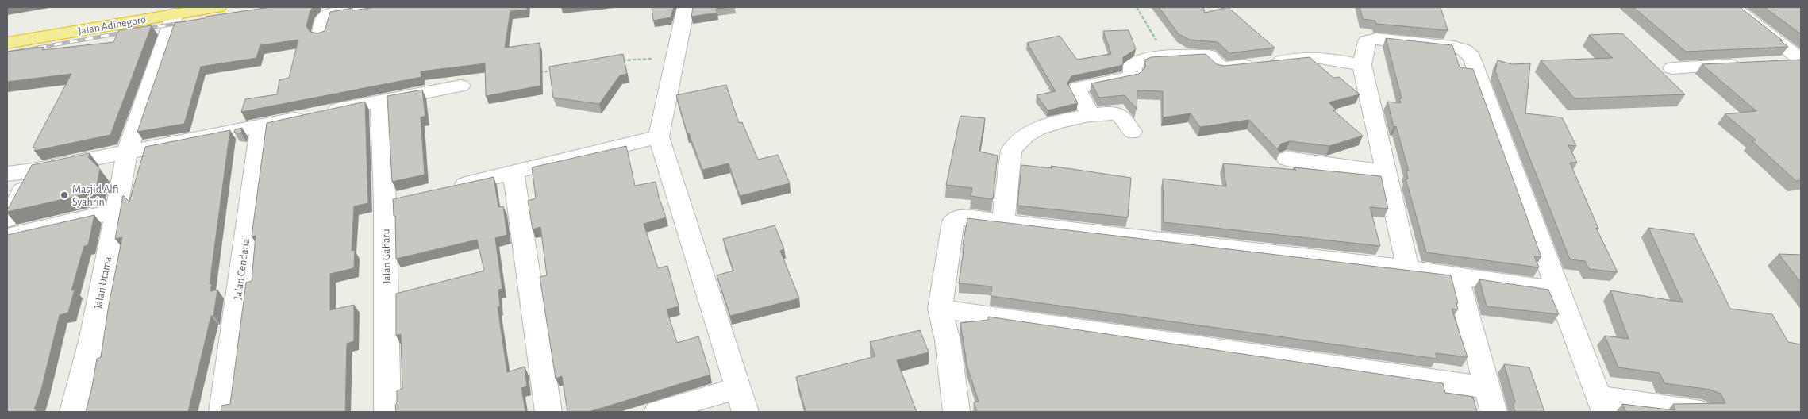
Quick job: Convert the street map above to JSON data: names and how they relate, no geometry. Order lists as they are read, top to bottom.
{
  "streets": {
    "highway": ["Jalan Adinegoro"],
    "street": ["Jalan Gaharu", "Jalan Cendana", "Jalan Utama"]
  },
  "crossings": [
    ["Jalan Adinegoro", "Jalan Utama"]
  ],
  "places": ["Masjid Alfi Syahrin"]
}
